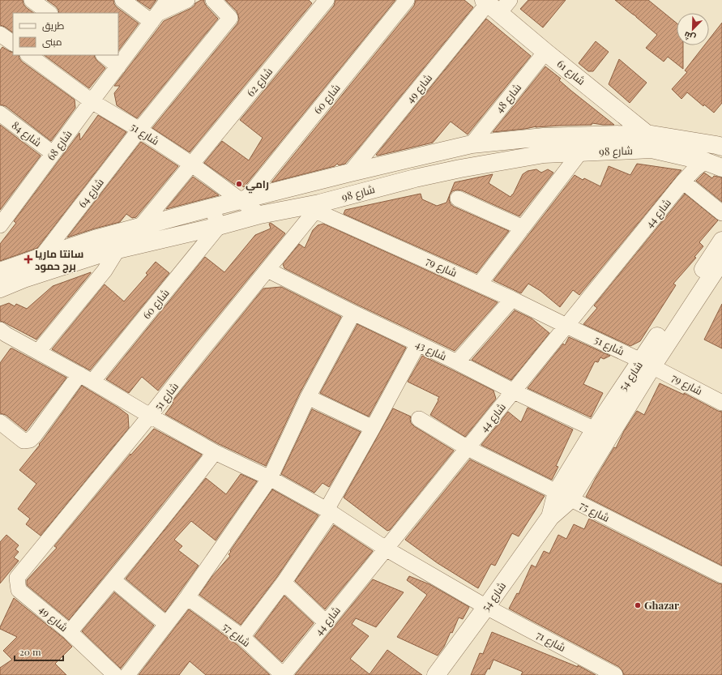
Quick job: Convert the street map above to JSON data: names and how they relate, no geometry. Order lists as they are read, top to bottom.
{
  "streets": {
    "street": [
      "شارع 61",
      "شارع 62",
      "شارع 49",
      "شارع 48",
      "شارع 60",
      "شارع 84",
      "شارع 51",
      "شارع 68",
      "شارع 98",
      "شارع 64",
      "شارع 44",
      "شارع 79",
      "شارع 43",
      "شارع 54",
      "شارع 75",
      "شارع 57",
      "شارع 71"
    ]
  },
  "crossings": [
    ["شارع 61", "شارع 49"],
    ["شارع 61", "شارع 48"],
    ["شارع 61", "شارع 98"],
    ["شارع 62", "شارع 51"],
    ["شارع 62", "شارع 98"],
    ["شارع 49", "شارع 51"],
    ["شارع 49", "شارع 98"],
    ["شارع 48", "شارع 98"],
    ["شارع 60", "شارع 51"],
    ["شارع 60", "شارع 98"],
    ["شارع 60", "شارع 71"],
    ["شارع 84", "شارع 68"],
    ["شارع 51", "شارع 68"],
    ["شارع 51", "شارع 98"],
    ["شارع 51", "شارع 64"],
    ["شارع 51", "شارع 44"],
    ["شارع 51", "شارع 79"],
    ["شارع 51", "شارع 43"],
    ["شارع 51", "شارع 54"],
    ["شارع 51", "شارع 71"],
    ["شارع 98", "شارع 64"],
    ["شارع 98", "شارع 44"],
    ["شارع 98", "شارع 79"],
    ["شارع 44", "شارع 79"],
    ["شارع 44", "شارع 43"],
    ["شارع 44", "شارع 75"],
    ["شارع 44", "شارع 57"],
    ["شارع 44", "شارع 71"],
    ["شارع 79", "شارع 54"],
    ["شارع 43", "شارع 54"],
    ["شارع 54", "شارع 75"],
    ["شارع 54", "شارع 71"]
  ],
  "places": {
    "other": ["رامي", "Ghazar"],
    "health": ["سانتا ماريا برج حمود"]
  },
  "legend": ["طريق", "مبنى"],
  "scale_bar": "20 m",
  "north": "bottom left"
}
